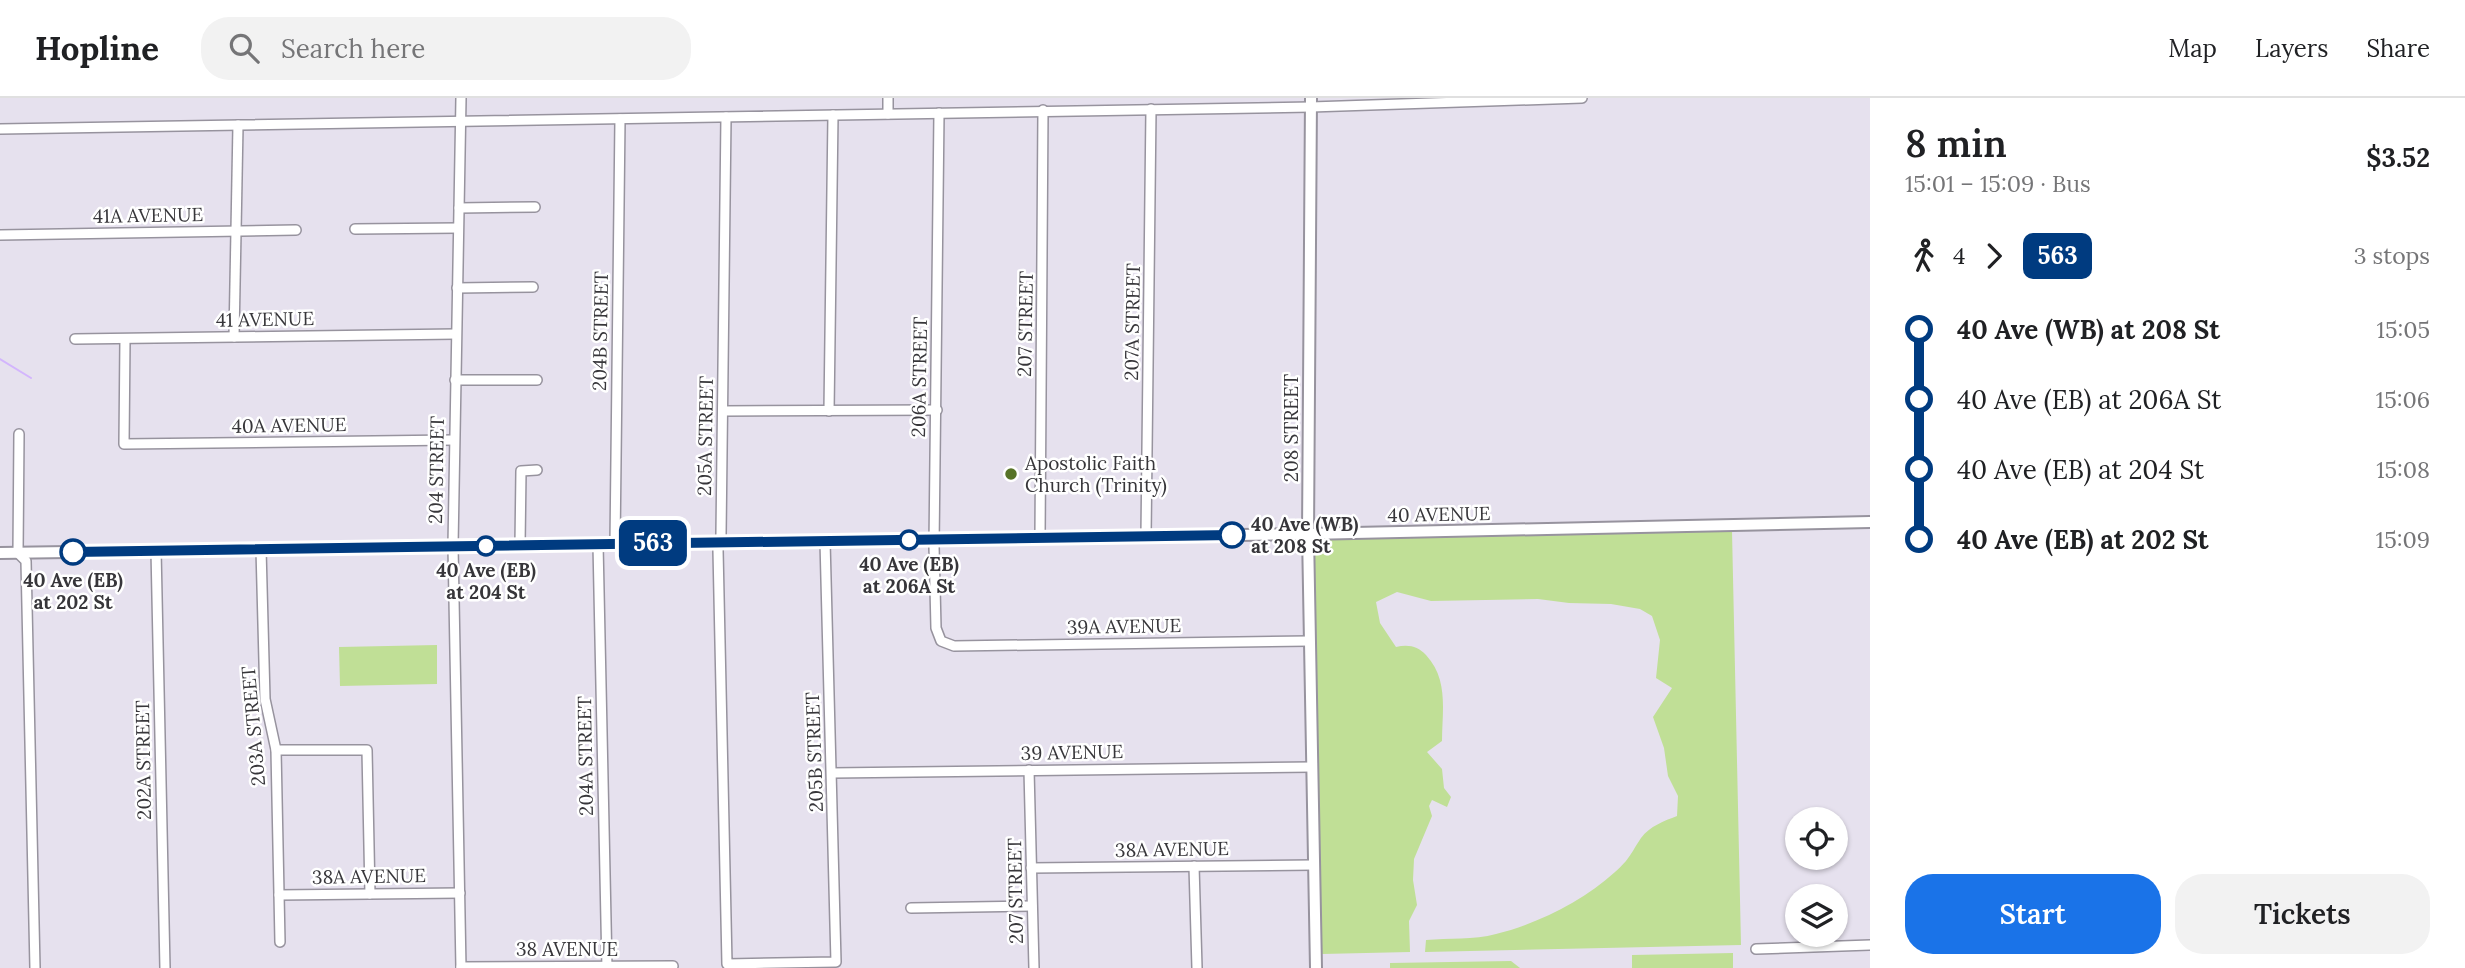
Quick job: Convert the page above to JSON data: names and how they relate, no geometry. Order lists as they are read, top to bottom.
{
  "streets": {
    "main road": ["208 STREET", "40 AVENUE"],
    "street": [
      "41A AVENUE",
      "41 AVENUE",
      "207A STREET",
      "207 STREET",
      "204B STREET",
      "206A STREET",
      "40A AVENUE",
      "205A STREET",
      "204 STREET",
      "39A AVENUE",
      "203A STREET",
      "205B STREET",
      "39 AVENUE",
      "204A STREET",
      "202A STREET",
      "38A AVENUE",
      "38 AVENUE"
    ]
  },
  "crossings": [
    ["41 AVENUE", "40A AVENUE"],
    ["41 AVENUE", "204 STREET"],
    ["207A STREET", "40 AVENUE"],
    ["207 STREET", "40 AVENUE"],
    ["207 STREET", "39 AVENUE"],
    ["207 STREET", "38A AVENUE"],
    ["204B STREET", "40 AVENUE"],
    ["206A STREET", "40 AVENUE"],
    ["206A STREET", "39A AVENUE"],
    ["40A AVENUE", "204 STREET"],
    ["208 STREET", "40 AVENUE"],
    ["208 STREET", "39A AVENUE"],
    ["208 STREET", "39 AVENUE"],
    ["208 STREET", "38A AVENUE"],
    ["205A STREET", "40 AVENUE"],
    ["205A STREET", "205B STREET"],
    ["204 STREET", "40 AVENUE"],
    ["204 STREET", "38A AVENUE"],
    ["204 STREET", "38 AVENUE"],
    ["40 AVENUE", "203A STREET"],
    ["40 AVENUE", "205B STREET"],
    ["40 AVENUE", "204A STREET"],
    ["40 AVENUE", "202A STREET"],
    ["203A STREET", "38A AVENUE"],
    ["205B STREET", "39 AVENUE"],
    ["204A STREET", "38 AVENUE"]
  ],
  "places": [
    "Apostolic Faith Church (Trinity)",
    "40 Ave (WB) at 208 St",
    "40 Ave (EB) at 206A St",
    "40 Ave (EB) at 204 St",
    "40 Ave (EB) at 202 St"
  ],
  "lines": ["bus line 563"],
  "page": {
    "header": "Hopline",
    "search": "Search here",
    "nav": ["Map", "Layers", "Share"],
    "on_map": "563",
    "heading": ["8 min", "15:01 – 15:09 · Bus", "$3.52"],
    "legs": ["4", "563", "3 stops"],
    "list": [
      {
        "name": "40 Ave (WB) at 208 St",
        "value": "15:05"
      },
      {
        "name": "40 Ave (EB) at 206A St",
        "value": "15:06"
      },
      {
        "name": "40 Ave (EB) at 204 St",
        "value": "15:08"
      },
      {
        "name": "40 Ave (EB) at 202 St",
        "value": "15:09"
      }
    ],
    "buttons": ["Start", "Tickets"]
  }
}
